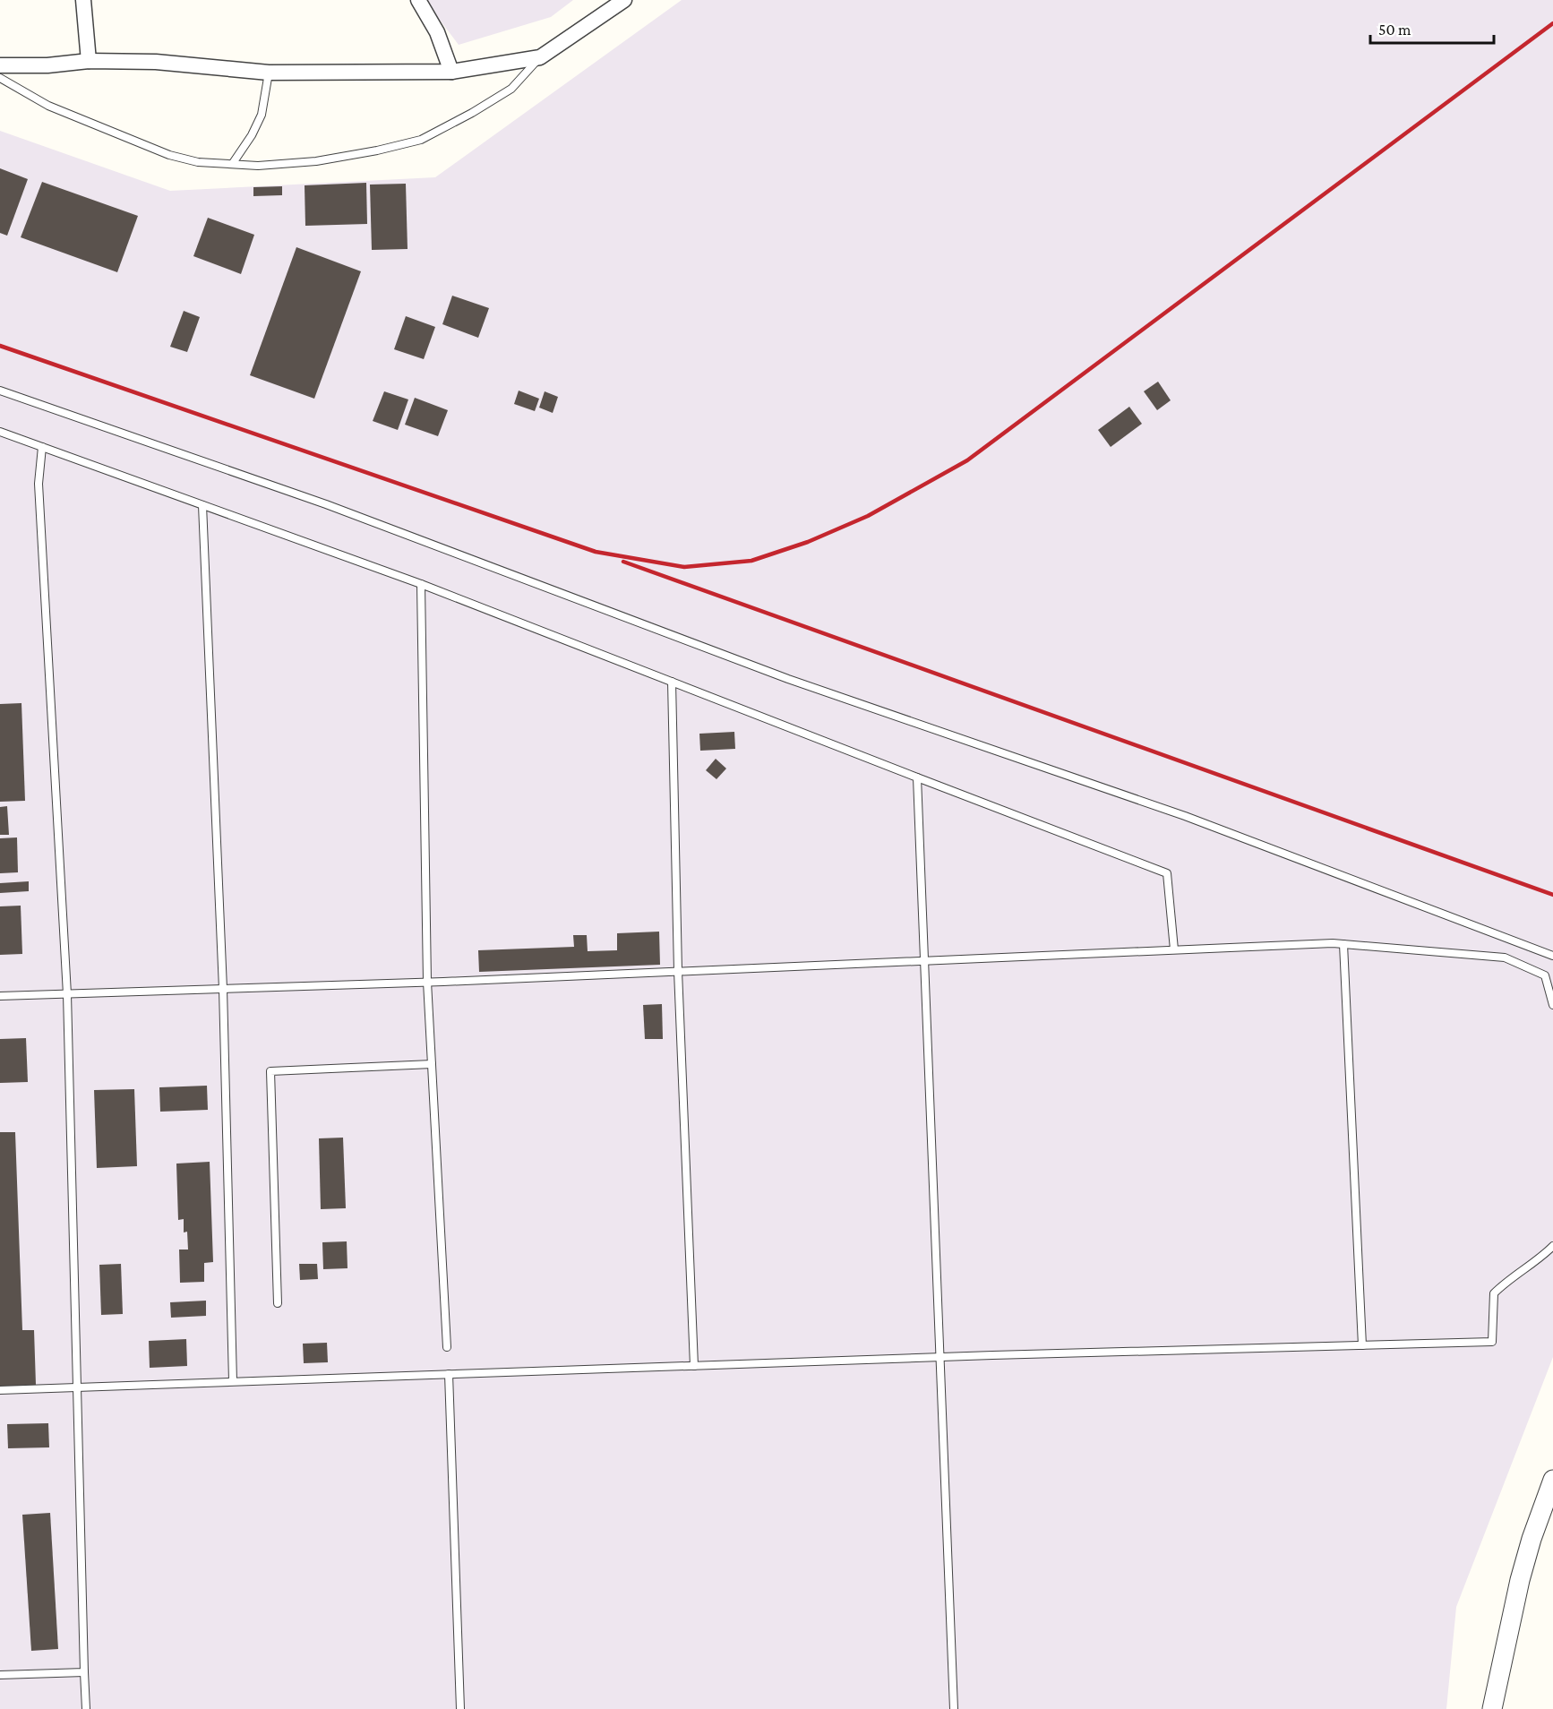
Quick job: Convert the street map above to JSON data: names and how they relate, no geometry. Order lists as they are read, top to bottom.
{
  "scale_bar": "50 m"
}
